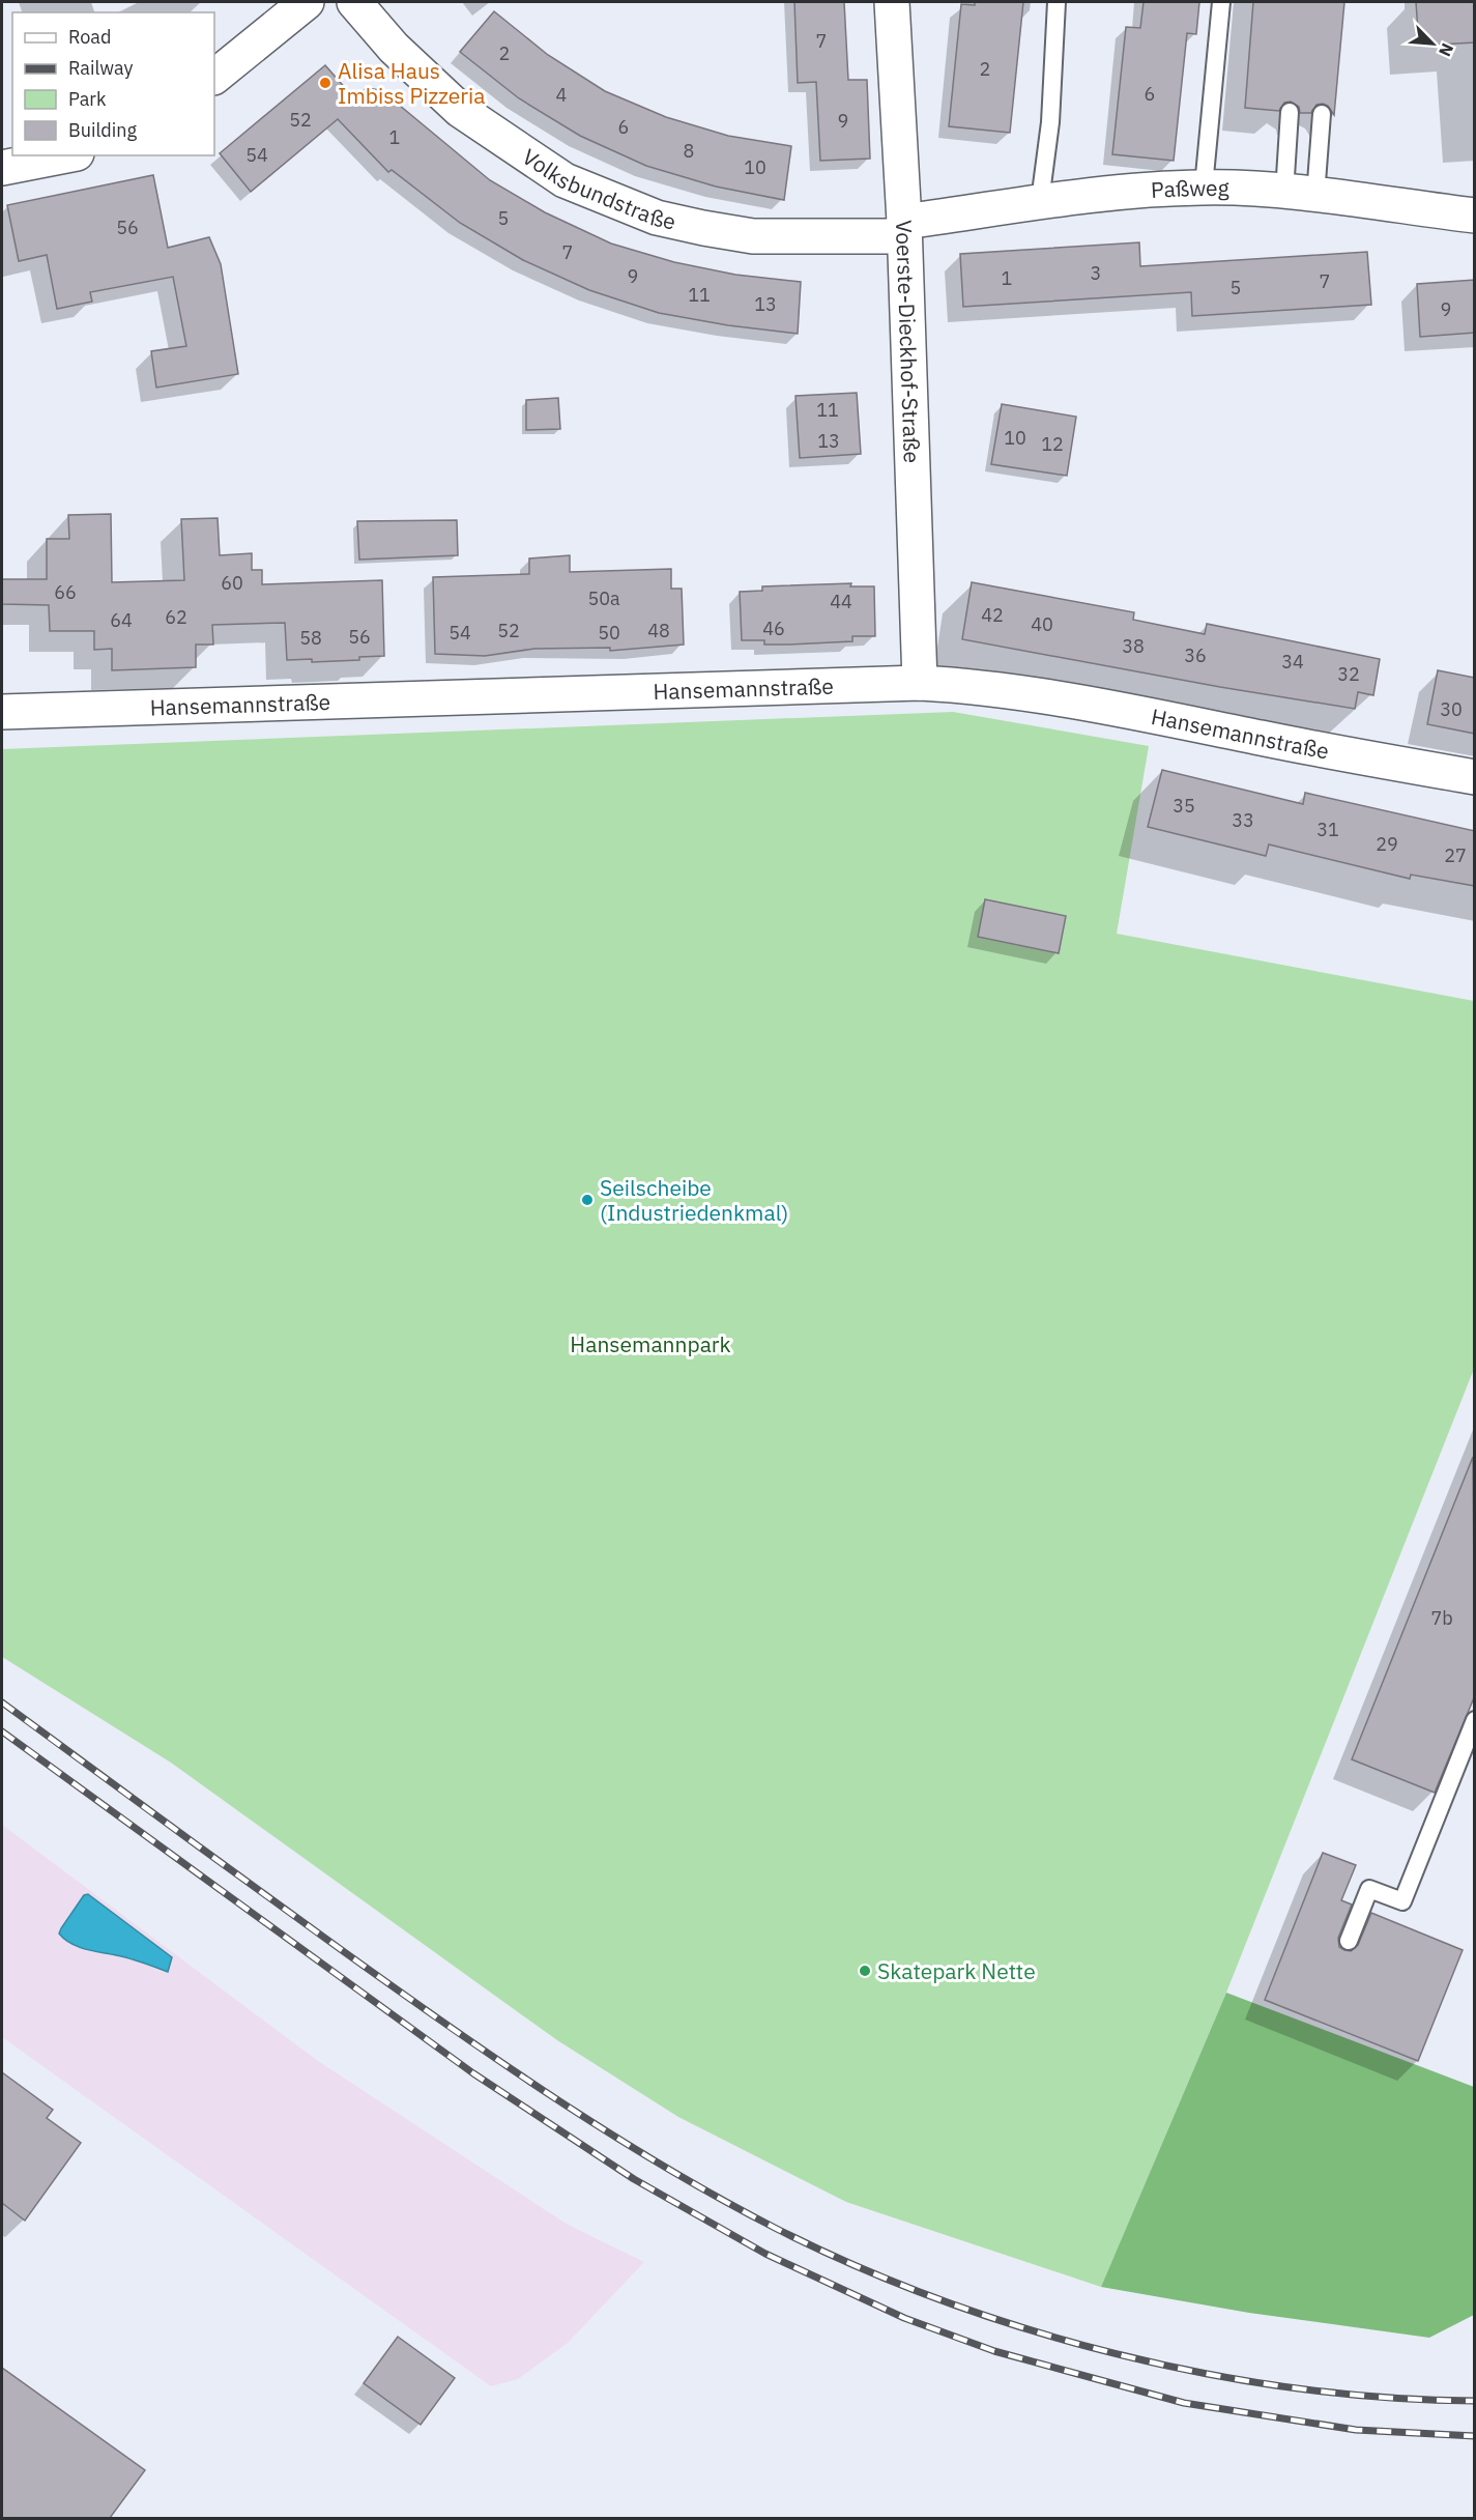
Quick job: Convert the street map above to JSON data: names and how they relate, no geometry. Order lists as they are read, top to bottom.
{
  "streets": {
    "street": [
      "Volksbundstraße",
      "Paßweg",
      "Voerste-Dieckhof-Straße",
      "Hansemannstraße"
    ]
  },
  "crossings": [
    ["Volksbundstraße", "Paßweg"],
    ["Volksbundstraße", "Voerste-Dieckhof-Straße"],
    ["Paßweg", "Voerste-Dieckhof-Straße"],
    ["Voerste-Dieckhof-Straße", "Hansemannstraße"]
  ],
  "parks": ["Hansemannpark"],
  "places": ["Alisa Haus Imbiss Pizzeria", "Seilscheibe (Industriedenkmal)", "Skatepark Nette"],
  "house_numbers": [
    "7",
    "2",
    "2",
    "6",
    "4",
    "52",
    "9",
    "6",
    "1",
    "8",
    "54",
    "10",
    "5",
    "56",
    "7",
    "3",
    "9",
    "1",
    "7",
    "5",
    "11",
    "13",
    "9",
    "11",
    "10",
    "13",
    "12",
    "60",
    "66",
    "50a",
    "44",
    "42",
    "62",
    "64",
    "40",
    "46",
    "52",
    "48",
    "54",
    "50",
    "56",
    "58",
    "38",
    "36",
    "34",
    "32",
    "30",
    "35",
    "33",
    "31",
    "29",
    "27",
    "7b"
  ],
  "legend": [
    "Road",
    "Railway",
    "Park",
    "Building"
  ],
  "north": "bottom right"
}
